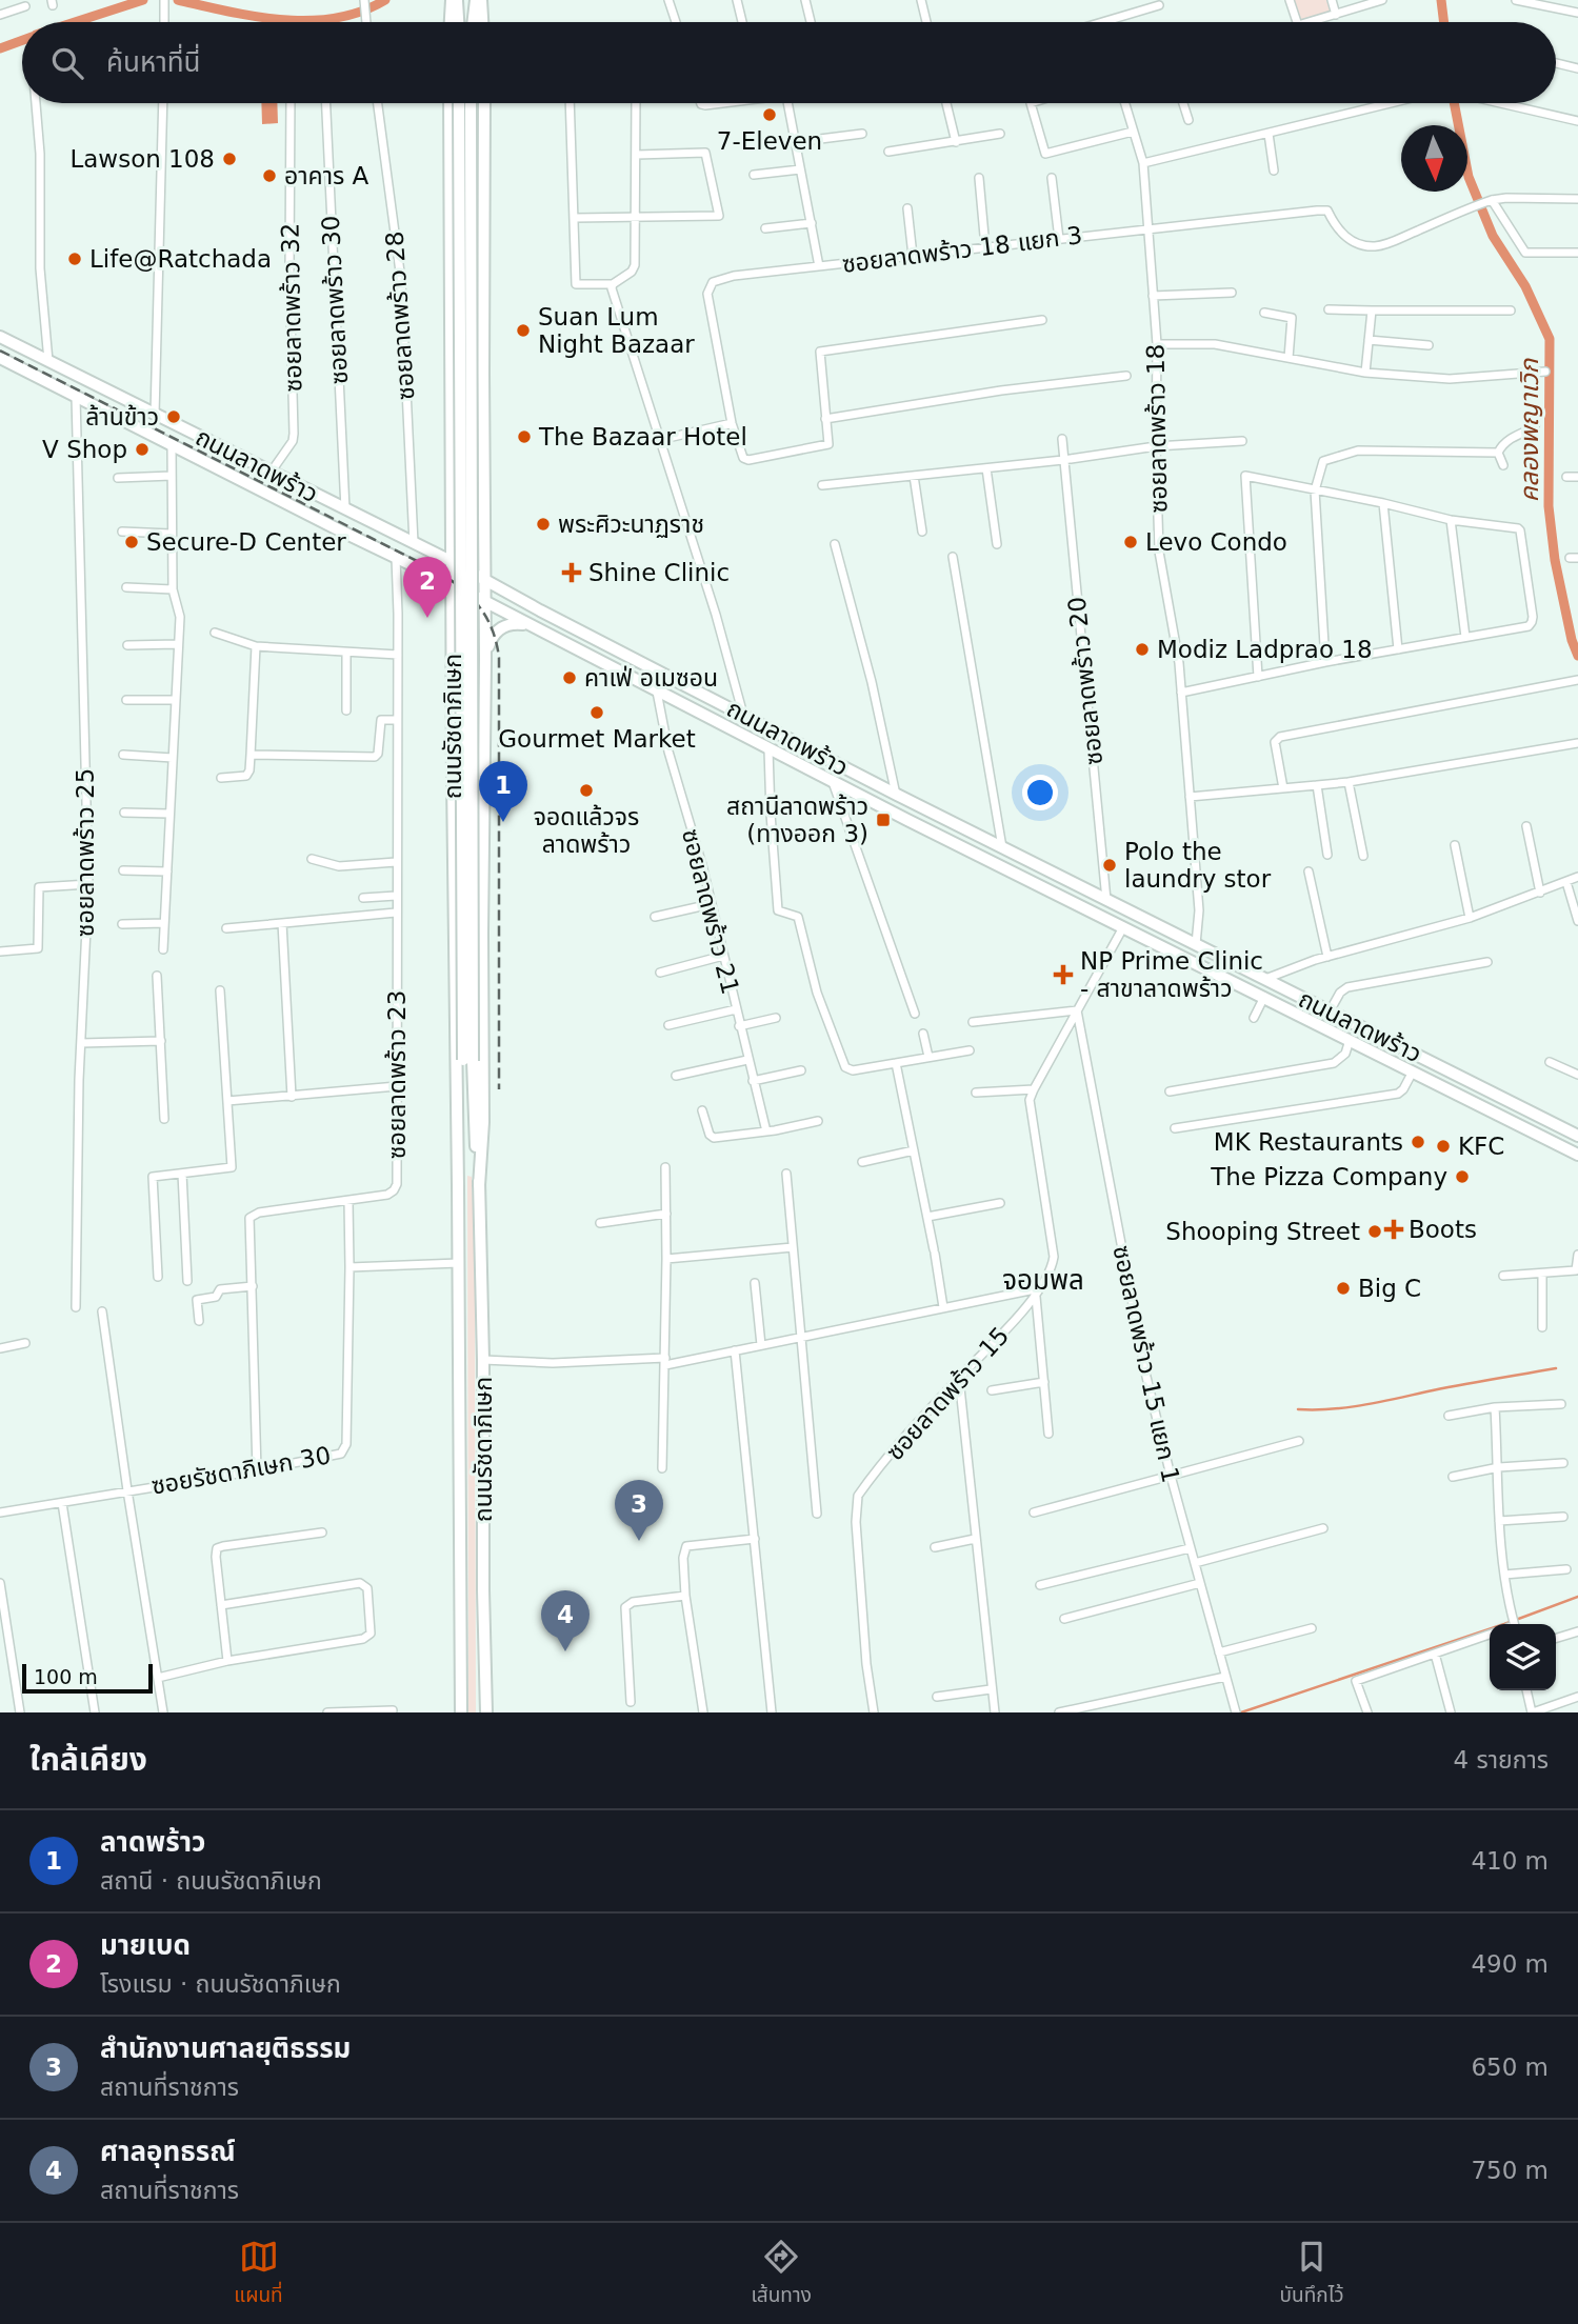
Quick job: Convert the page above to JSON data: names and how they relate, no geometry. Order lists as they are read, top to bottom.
{
  "streets": {
    "main road": ["ถนนลาดพร้าว", "ถนนรัชดาภิเษก"],
    "street": [
      "ซอยลาดพร้าว 18 แยก 3",
      "ซอยลาดพร้าว 30",
      "ซอยลาดพร้าว 32",
      "ซอยลาดพร้าว 28",
      "ซอยลาดพร้าว 18",
      "ซอยลาดพร้าว 20",
      "ซอยลาดพร้าว 25",
      "ซอยลาดพร้าว 21",
      "ซอยลาดพร้าว 23",
      "ซอยลาดพร้าว 15 แยก 1",
      "ซอยลาดพร้าว 15",
      "ซอยรัชดาภิเษก 30"
    ]
  },
  "crossings": [
    ["ซอยลาดพร้าว 18 แยก 3", "ซอยลาดพร้าว 18"],
    ["ซอยลาดพร้าว 30", "ถนนลาดพร้าว"],
    ["ซอยลาดพร้าว 32", "ถนนลาดพร้าว"],
    ["ซอยลาดพร้าว 28", "ถนนลาดพร้าว"],
    ["ซอยลาดพร้าว 18", "ถนนลาดพร้าว"],
    ["ถนนลาดพร้าว", "ซอยลาดพร้าว 20"],
    ["ถนนลาดพร้าว", "ถนนรัชดาภิเษก"],
    ["ถนนลาดพร้าว", "ซอยลาดพร้าว 25"],
    ["ถนนลาดพร้าว", "ซอยลาดพร้าว 21"],
    ["ถนนลาดพร้าว", "ซอยลาดพร้าว 23"],
    ["ถนนลาดพร้าว", "ซอยลาดพร้าว 15"],
    ["ซอยลาดพร้าว 23", "ซอยรัชดาภิเษก 30"],
    ["ซอยลาดพร้าว 15 แยก 1", "ซอยลาดพร้าว 15"]
  ],
  "districts": ["จอมพล"],
  "water": ["คลองพญาเวิก"],
  "places": {
    "other": [
      "7-Eleven",
      "Lawson 108",
      "อาคาร A",
      "Life@Ratchada",
      "Suan Lum Night Bazaar",
      "ล้านข้าว",
      "The Bazaar Hotel",
      "V Shop",
      "พระศิวะนาฏราช",
      "Secure-D Center",
      "Levo Condo",
      "Modiz Ladprao 18",
      "คาเฟ่ อเมซอน",
      "Gourmet Market",
      "จอดแล้วจร ลาดพร้าว",
      "Polo the laundry stor",
      "MK Restaurants",
      "KFC",
      "The Pizza Company",
      "Shooping Street",
      "Big C"
    ],
    "health": ["Shine Clinic", "NP Prime Clinic - สาขาลาดพร้าว", "Boots"],
    "transit": ["สถานีลาดพร้าว (ทางออก 3)"]
  },
  "scale_bar": "100 m",
  "north": "bottom",
  "page": {
    "search": "ค้นหาที่นี่",
    "pins": [
      "2",
      "1",
      "3",
      "4"
    ],
    "scale": "100 m",
    "heading": ["ใกล้เคียง", "4 รายการ"],
    "list": [
      {
        "mark": "1",
        "name": "ลาดพร้าว",
        "note": "สถานี · ถนนรัชดาภิเษก",
        "value": "410 m"
      },
      {
        "mark": "2",
        "name": "มายเบด",
        "note": "โรงแรม · ถนนรัชดาภิเษก",
        "value": "490 m"
      },
      {
        "mark": "3",
        "name": "สำนักงานศาลยุติธรรม",
        "note": "สถานที่ราชการ",
        "value": "650 m"
      },
      {
        "mark": "4",
        "name": "ศาลอุทธรณ์",
        "note": "สถานที่ราชการ",
        "value": "750 m"
      }
    ],
    "nav": ["แผนที่", "เส้นทาง", "บันทึกไว้"]
  }
}
